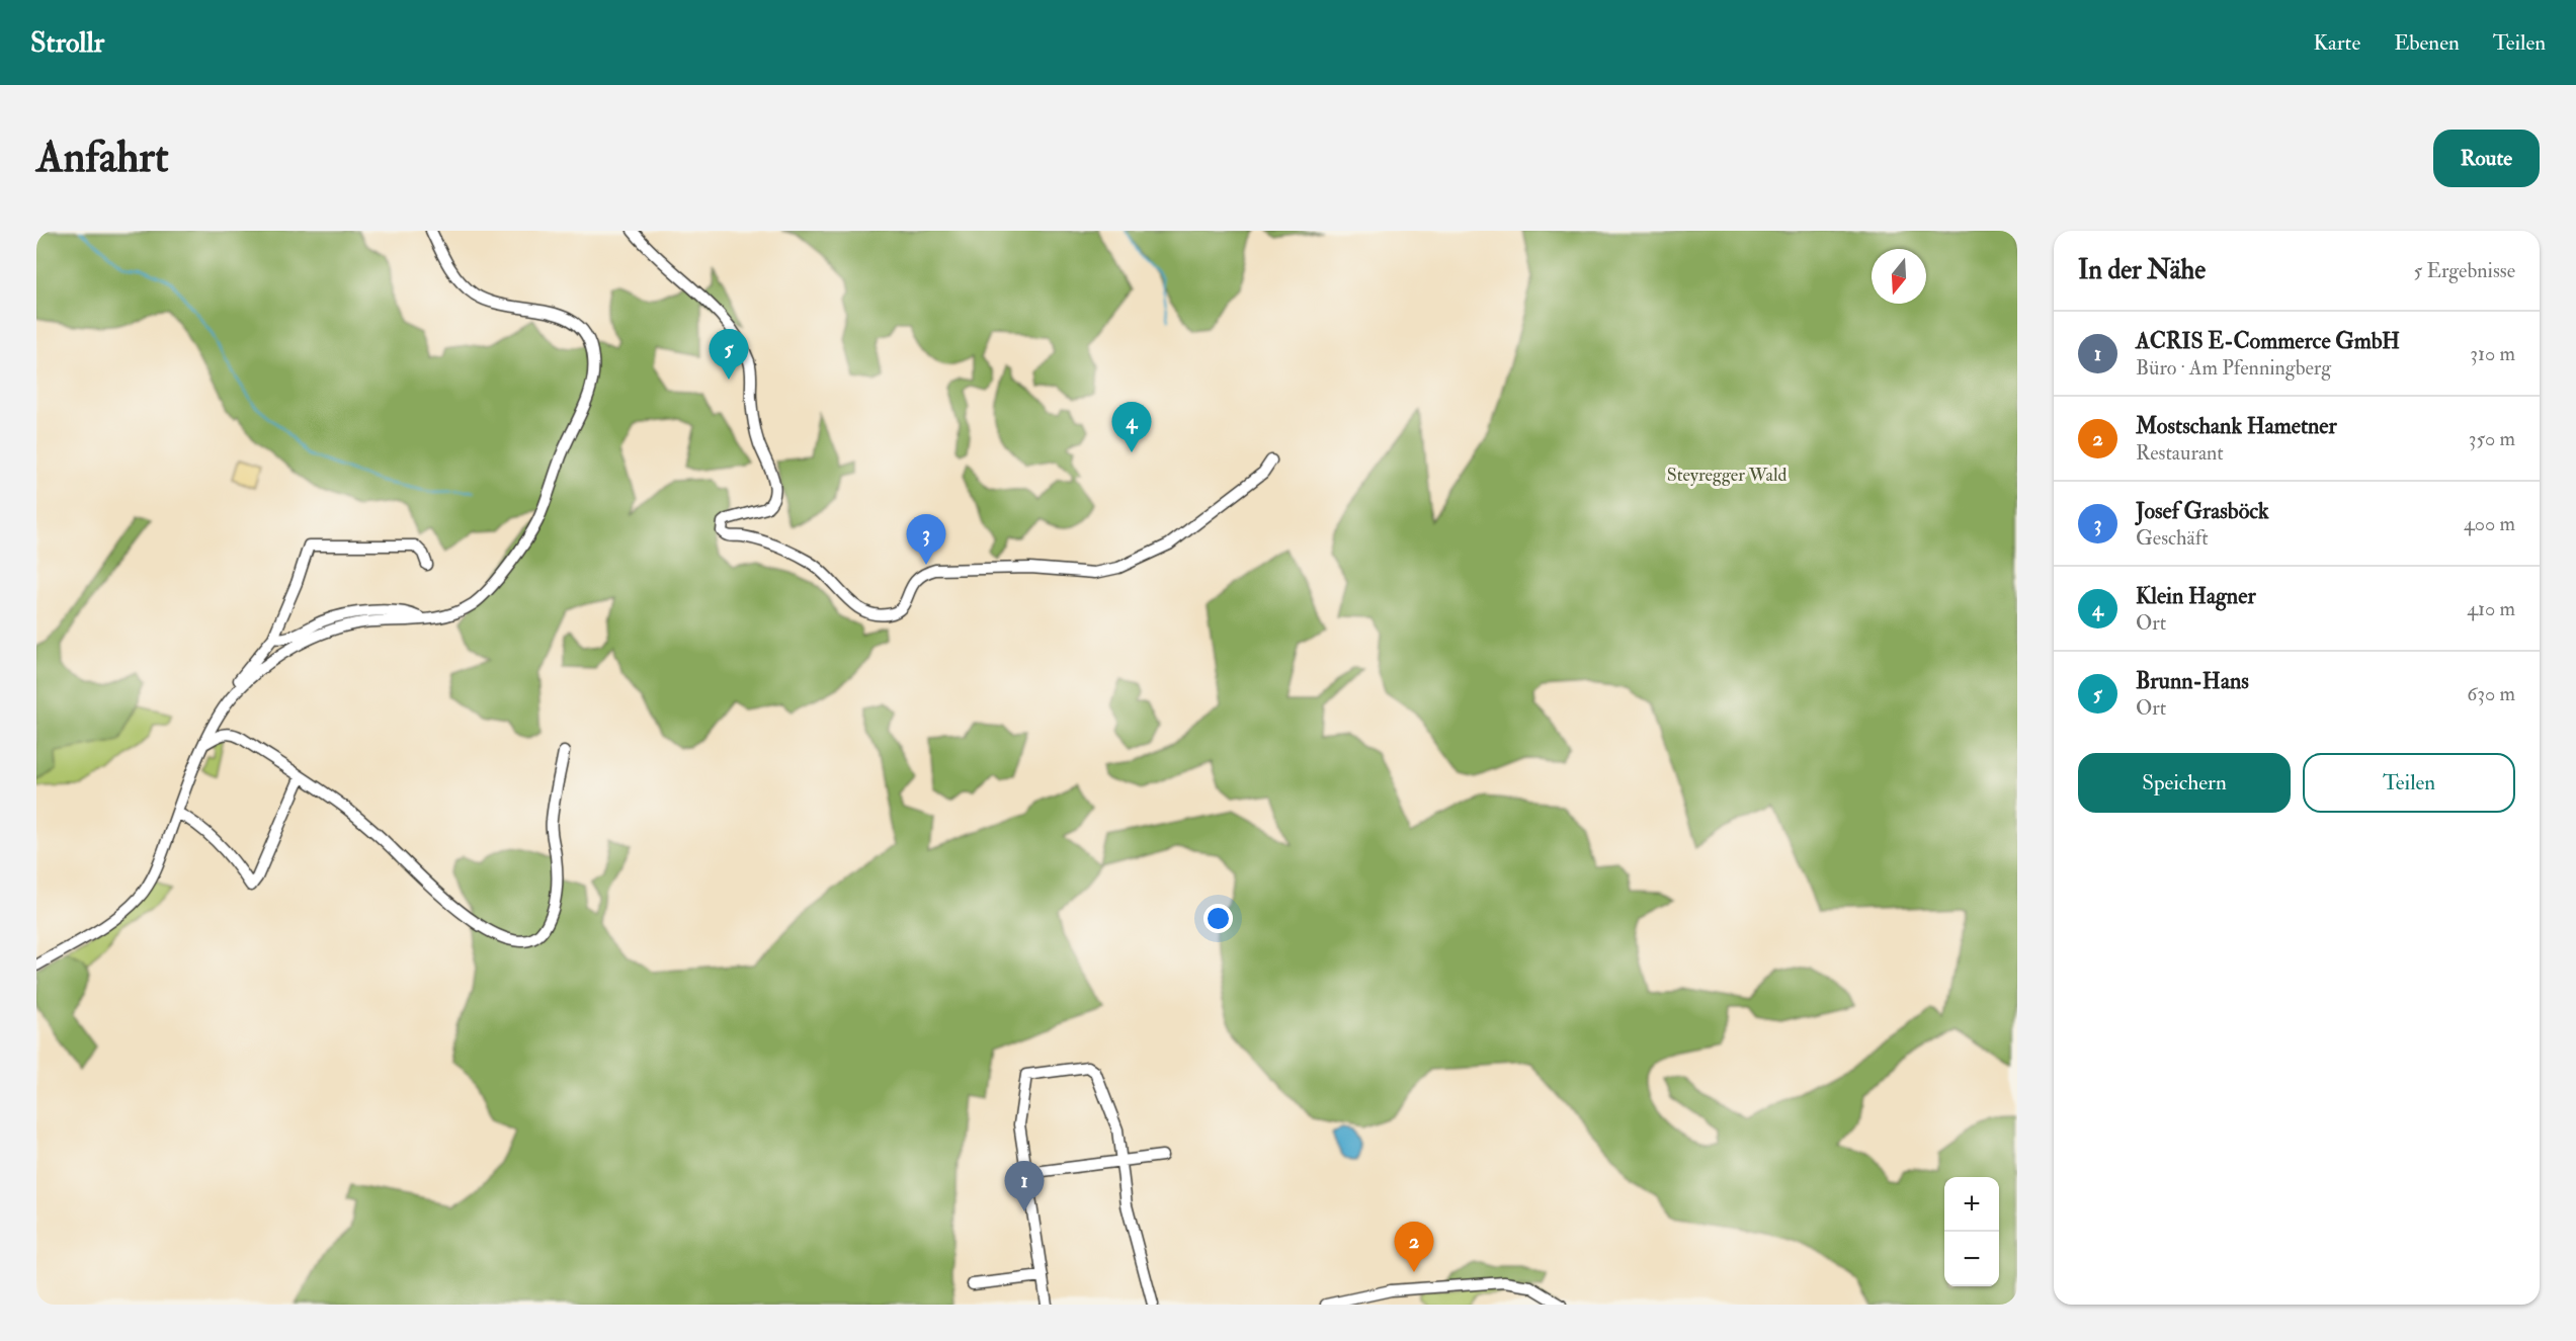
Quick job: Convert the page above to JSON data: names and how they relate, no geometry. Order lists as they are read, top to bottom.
{
  "parks": ["Steyregger Wald"],
  "north": "bottom",
  "page": {
    "header": "Strollr",
    "nav": ["Karte", "Ebenen", "Teilen"],
    "buttons": [
      "Route",
      ["Speichern", "Teilen"]
    ],
    "title": "Anfahrt",
    "heading": ["In der Nähe", "5 Ergebnisse"],
    "list": [
      {
        "mark": "1",
        "name": "ACRIS E-Commerce GmbH",
        "note": "Büro · Am Pfenningberg",
        "value": "310 m"
      },
      {
        "mark": "2",
        "name": "Mostschank Hametner",
        "note": "Restaurant",
        "value": "350 m"
      },
      {
        "mark": "3",
        "name": "Josef Grasböck",
        "note": "Geschäft",
        "value": "400 m"
      },
      {
        "mark": "4",
        "name": "Klein Hagner",
        "note": "Ort",
        "value": "410 m"
      },
      {
        "mark": "5",
        "name": "Brunn-Hans",
        "note": "Ort",
        "value": "630 m"
      }
    ],
    "pins": [
      "5",
      "4",
      "3",
      "1",
      "2"
    ],
    "map_buttons": ["+", "−"]
  }
}
